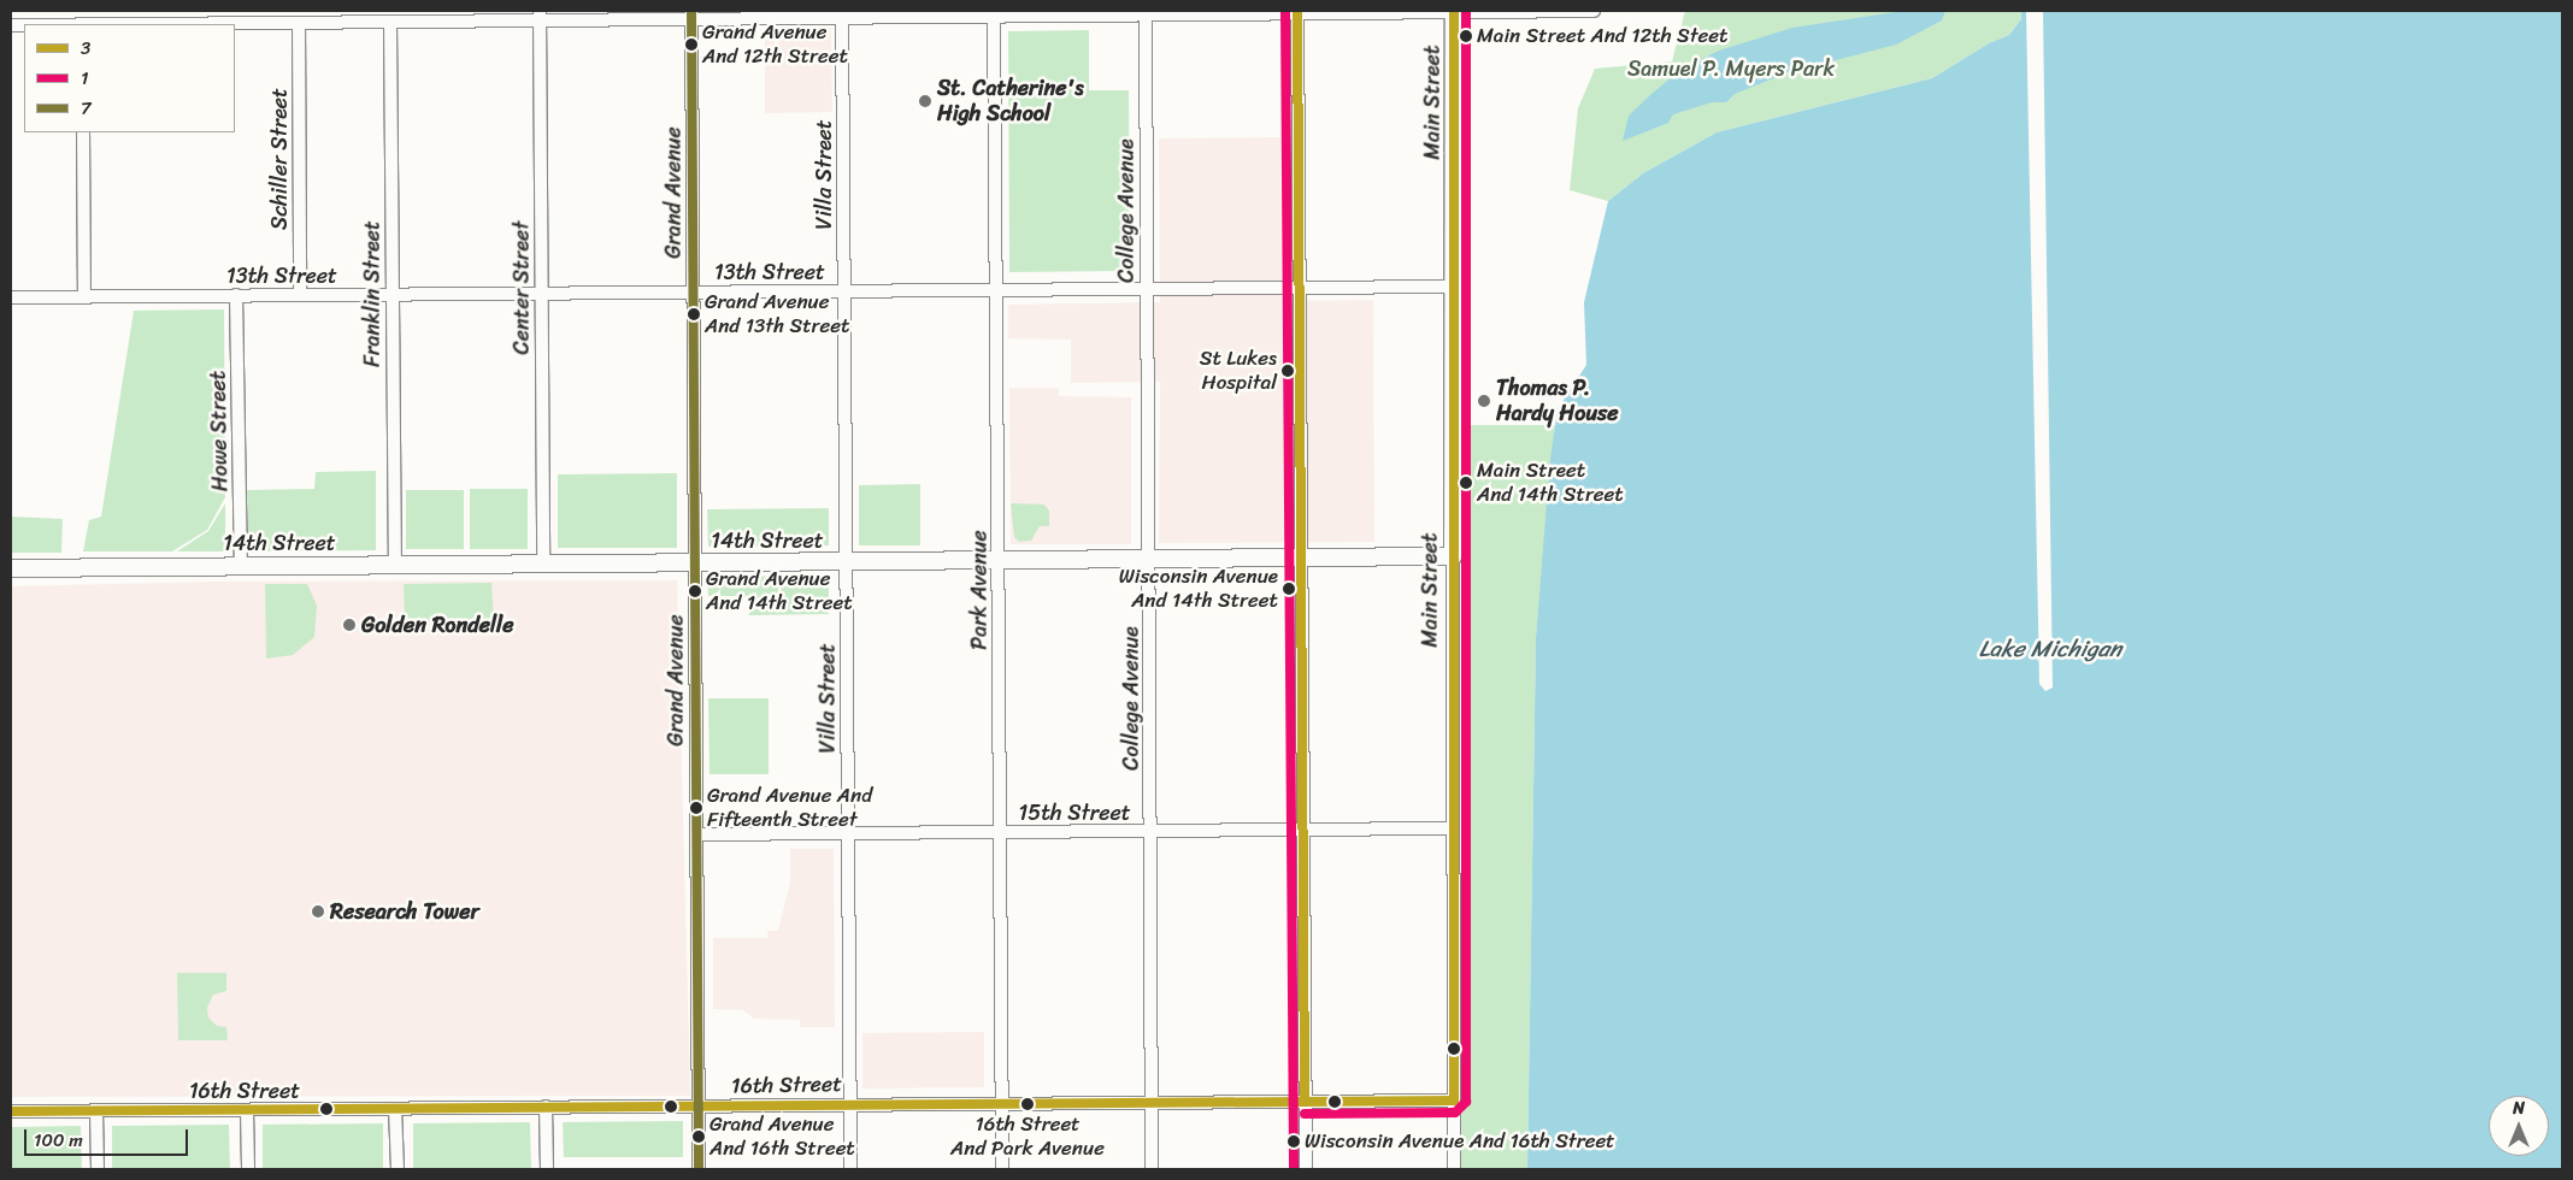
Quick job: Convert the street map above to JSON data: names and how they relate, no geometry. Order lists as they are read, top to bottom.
{
  "streets": {
    "main road": ["Main Street", "14th Street"],
    "street": [
      "Schiller Street",
      "Villa Street",
      "Grand Avenue",
      "College Avenue",
      "13th Street",
      "Center Street",
      "Franklin Street",
      "Howe Street",
      "Park Avenue",
      "15th Street",
      "16th Street"
    ]
  },
  "crossings": [
    ["Main Street", "13th Street"],
    ["Main Street", "14th Street"],
    ["Main Street", "15th Street"],
    ["Main Street", "16th Street"],
    ["Schiller Street", "13th Street"],
    ["Villa Street", "13th Street"],
    ["Villa Street", "14th Street"],
    ["Villa Street", "15th Street"],
    ["Villa Street", "16th Street"],
    ["Grand Avenue", "13th Street"],
    ["Grand Avenue", "14th Street"],
    ["Grand Avenue", "15th Street"],
    ["Grand Avenue", "16th Street"],
    ["College Avenue", "13th Street"],
    ["College Avenue", "14th Street"],
    ["College Avenue", "15th Street"],
    ["College Avenue", "16th Street"],
    ["13th Street", "Center Street"],
    ["13th Street", "Franklin Street"],
    ["13th Street", "Howe Street"],
    ["13th Street", "Park Avenue"],
    ["Center Street", "14th Street"],
    ["Franklin Street", "14th Street"],
    ["Howe Street", "14th Street"],
    ["14th Street", "Park Avenue"],
    ["Park Avenue", "15th Street"],
    ["Park Avenue", "16th Street"]
  ],
  "water": ["Lake Michigan"],
  "parks": ["Samuel P. Myers Park"],
  "places": [
    "Main Street And 12th Steet",
    "Grand Avenue And 12th Street",
    "St. Catherine's High School",
    "Grand Avenue And 13th Street",
    "St Lukes Hospital",
    "Thomas P. Hardy House",
    "Main Street And 14th Street",
    "Wisconsin Avenue And 14th Street",
    "Grand Avenue And 14th Street",
    "Golden Rondelle",
    "Grand Avenue And Fifteenth Street",
    "Research Tower",
    "16th Street And Park Avenue",
    "Grand Avenue And 16th Street",
    "Wisconsin Avenue And 16th Street"
  ],
  "lines": ["transit line 3", "transit line 1", "transit line 7"],
  "legend": ["3", "1", "7"],
  "scale_bar": "100 m",
  "north": "top"
}
